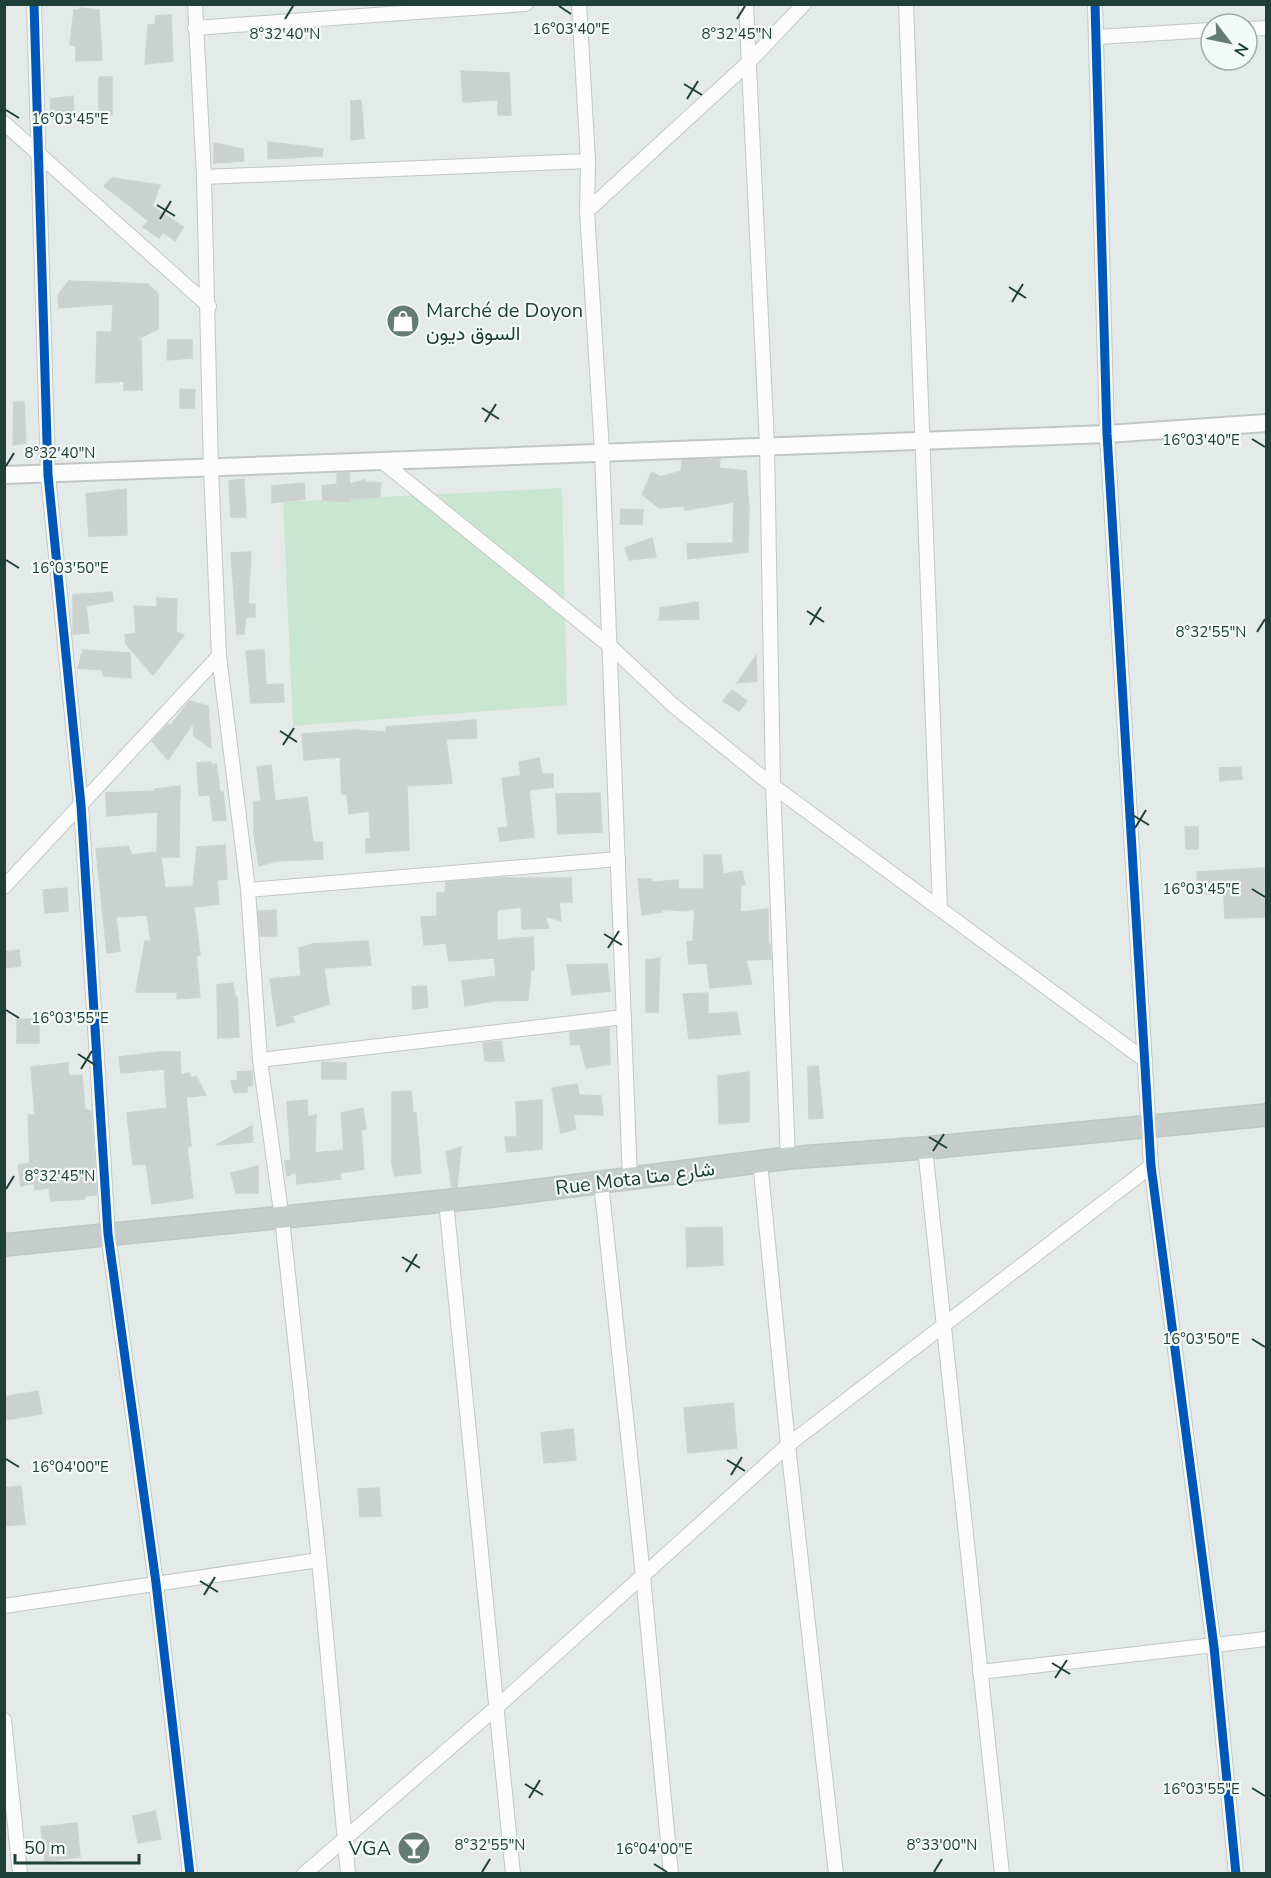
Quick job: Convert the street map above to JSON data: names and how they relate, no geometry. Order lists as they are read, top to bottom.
{
  "streets": {
    "highway": ["Rue Mota شارع متا"]
  },
  "places": {
    "shop": ["Marché de Doyon السوق ديون"],
    "bar": ["VGA"]
  },
  "scale_bar": "50 m",
  "north": "bottom right",
  "coordinates": [
    "16°03'40\"E",
    "8°32'40\"N",
    "8°32'45\"N",
    "16°03'45\"E",
    "16°03'50\"E",
    "8°32'55\"N",
    "16°03'55\"E",
    "16°04'00\"E",
    "8°33'00\"N"
  ]
}
